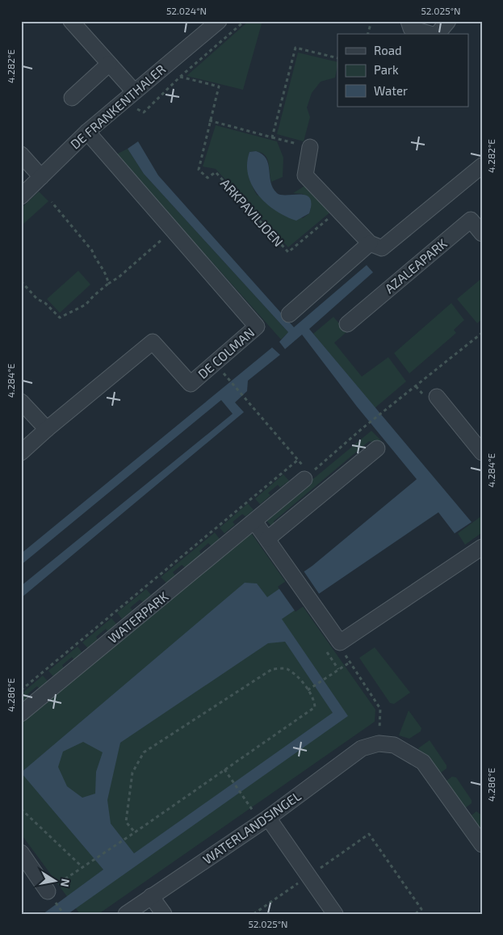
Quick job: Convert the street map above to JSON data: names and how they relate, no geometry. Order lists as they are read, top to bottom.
{
  "streets": {
    "street": [
      "DE FRANKENTHALER",
      "AZALEAPARK",
      "DE COLMAN",
      "WATERPARK",
      "WATERLANDSINGEL"
    ],
    "path": ["ARKPAVILJOEN"]
  },
  "crossings": [
    ["DE FRANKENTHALER", "DE COLMAN"]
  ],
  "legend": ["Road", "Park", "Water"],
  "north": "right",
  "coordinates": [
    "52.024°N",
    "52.025°N",
    "4.282°E",
    "4.284°E",
    "4.286°E"
  ]
}
